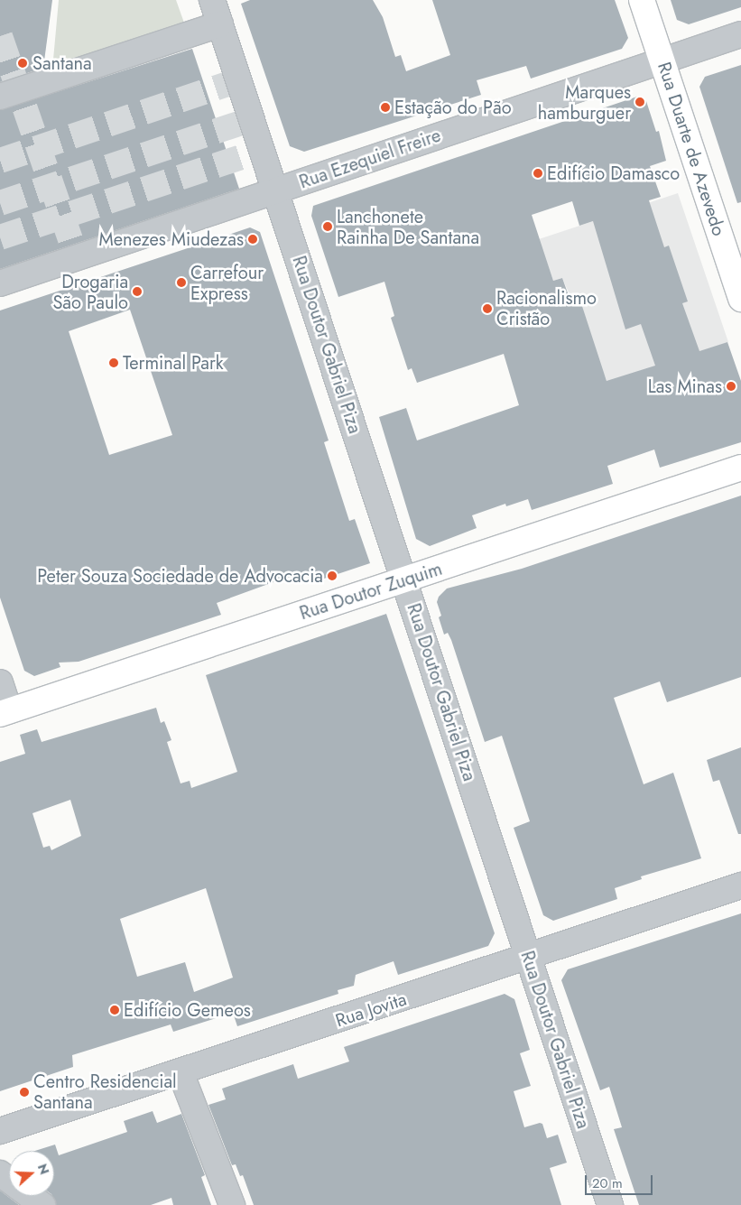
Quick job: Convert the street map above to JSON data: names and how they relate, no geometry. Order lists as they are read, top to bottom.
{
  "streets": {
    "main road": ["Rua Duarte de Azevedo", "Rua Doutor Zuquim"],
    "street": ["Rua Ezequiel Freire", "Rua Doutor Gabriel Piza", "Rua Jovita"]
  },
  "crossings": [
    ["Rua Duarte de Azevedo", "Rua Ezequiel Freire"],
    ["Rua Ezequiel Freire", "Rua Doutor Gabriel Piza"],
    ["Rua Doutor Gabriel Piza", "Rua Doutor Zuquim"],
    ["Rua Doutor Gabriel Piza", "Rua Jovita"]
  ],
  "places": [
    "Santana",
    "Marques hamburguer",
    "Estação do Pão",
    "Edifício Damasco",
    "Lanchonete Rainha De Santana",
    "Menezes Miudezas",
    "Carrefour Express",
    "Drogaria São Paulo",
    "Racionalismo Cristão",
    "Terminal Park",
    "Las Minas",
    "Peter Souza Sociedade de Advocacia",
    "Edifício Gemeos",
    "Centro Residencial Santana"
  ],
  "scale_bar": "20 m",
  "north": "right"
}
